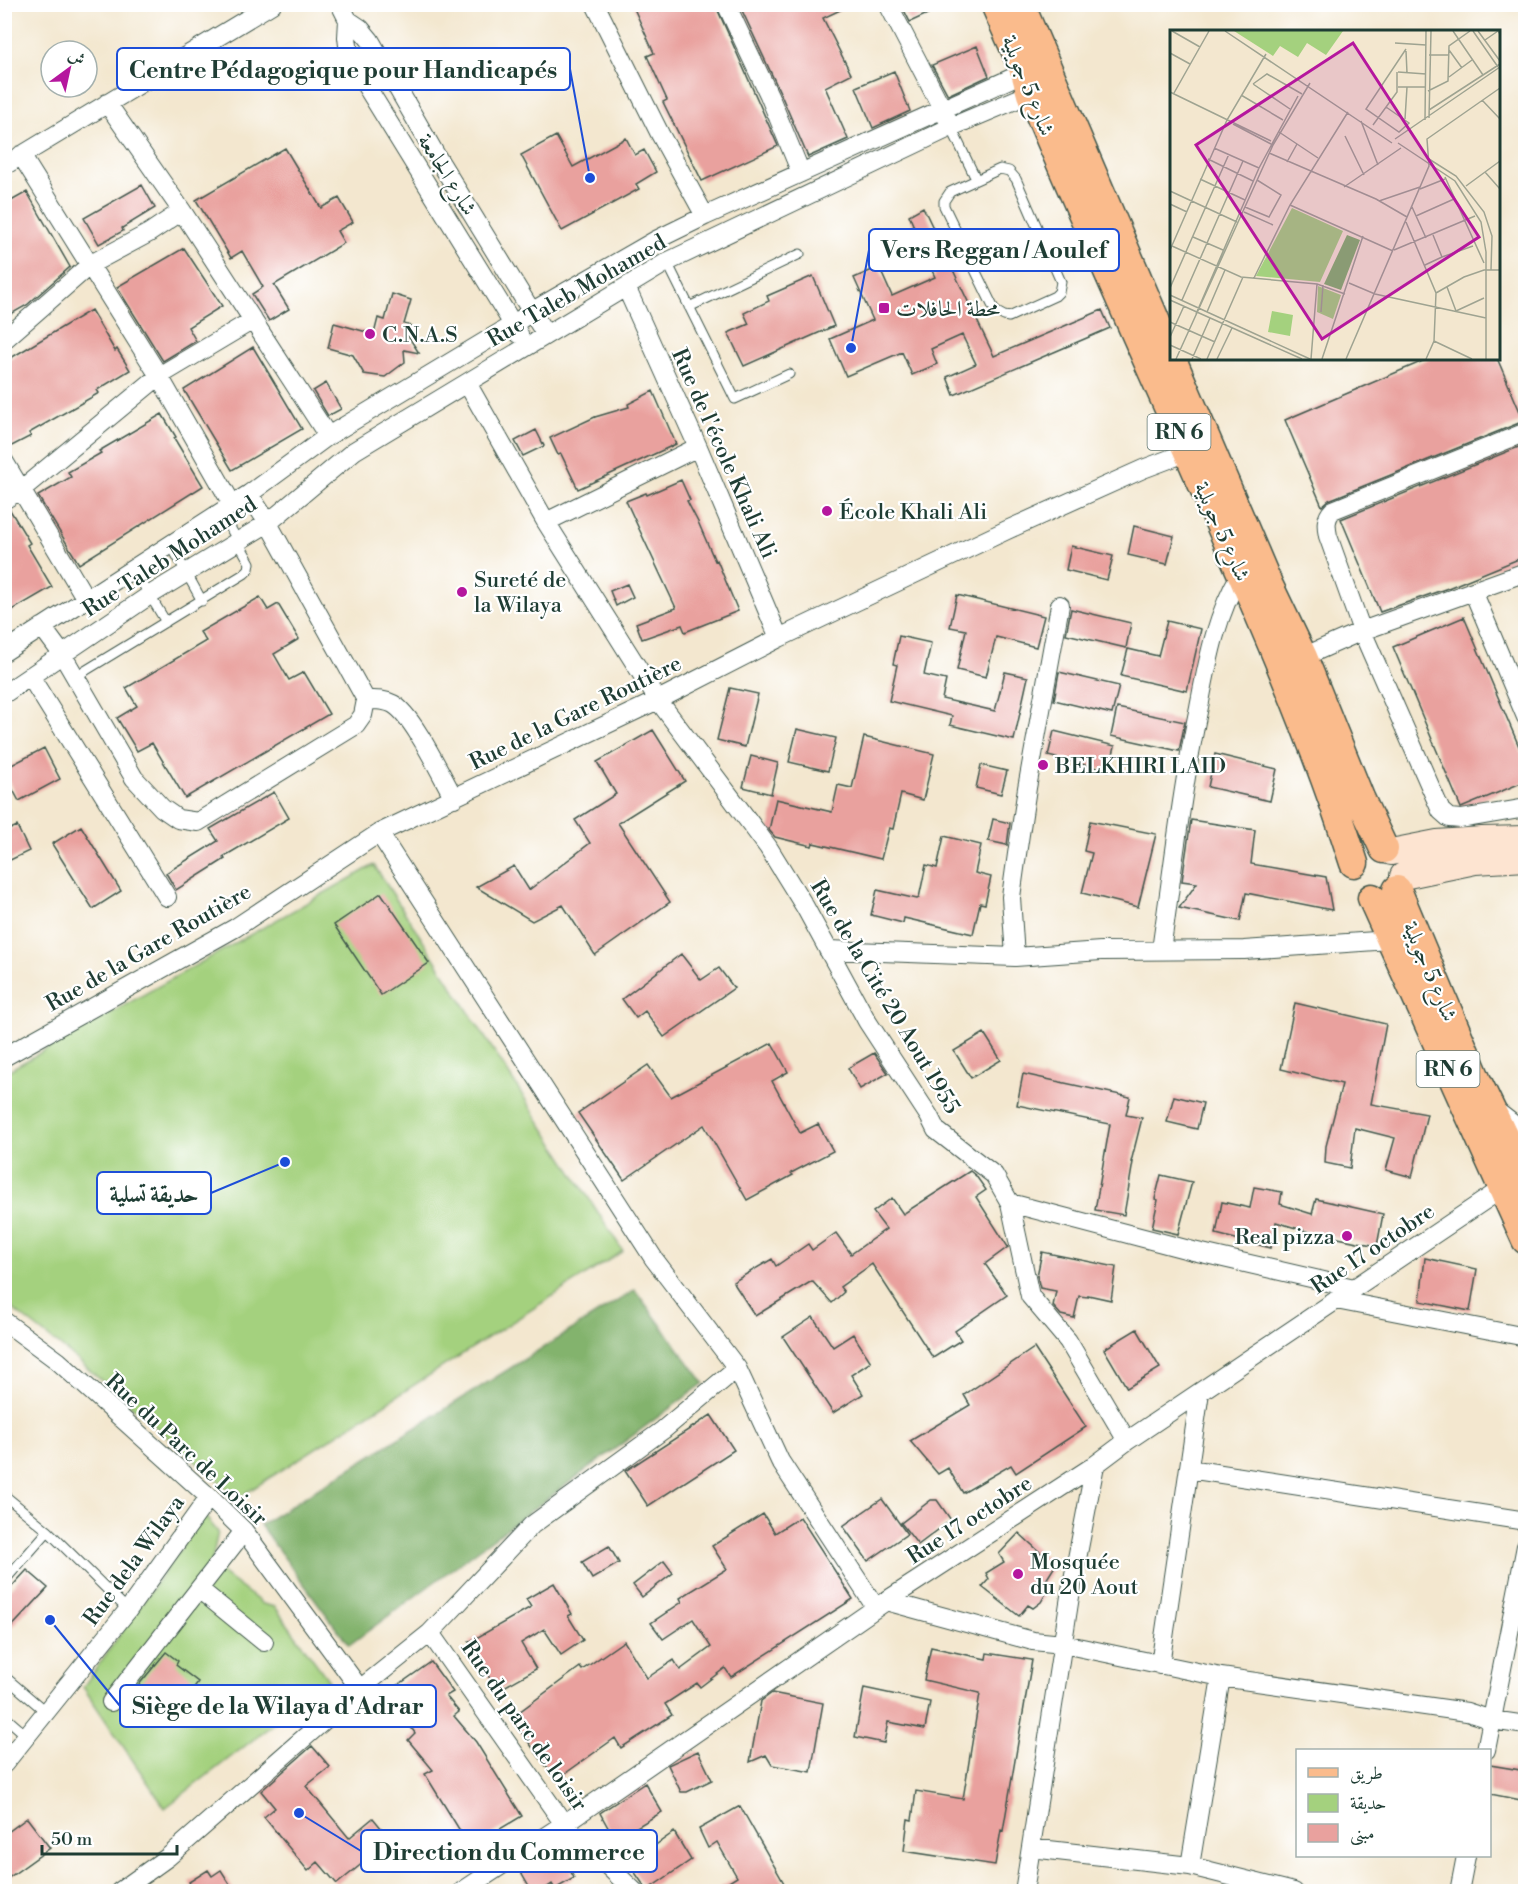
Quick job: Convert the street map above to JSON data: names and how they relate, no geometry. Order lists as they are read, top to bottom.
{
  "streets": {
    "main road": ["شارع 5 جويلية", "RN 6"],
    "street": [
      "شارع الجامعة",
      "Rue Taleb Mohamed",
      "Rue de l'école Khali Ali",
      "Rue de la Gare Routière",
      "Rue de la Cité 20 Aout 1955",
      "Rue 17 octobre",
      "Rue du Parc de Loisir",
      "Rue dela Wilaya",
      "Rue du parc de loisir"
    ]
  },
  "crossings": [
    ["شارع 5 جويلية", "Rue Taleb Mohamed"],
    ["شارع 5 جويلية", "Rue de la Gare Routière"],
    ["شارع 5 جويلية", "Rue 17 octobre"],
    ["شارع الجامعة", "Rue Taleb Mohamed"],
    ["Rue Taleb Mohamed", "Rue de l'école Khali Ali"],
    ["Rue Taleb Mohamed", "Rue de la Cité 20 Aout 1955"],
    ["Rue de l'école Khali Ali", "Rue de la Gare Routière"],
    ["Rue de la Gare Routière", "Rue de la Cité 20 Aout 1955"],
    ["Rue de la Cité 20 Aout 1955", "Rue 17 octobre"],
    ["Rue 17 octobre", "Rue du parc de loisir"],
    ["Rue du Parc de Loisir", "Rue dela Wilaya"]
  ],
  "places": {
    "other": [
      "Centre Pédagogique pour Handicapés",
      "C.N.A.S",
      "Vers Reggan / Aoulef",
      "École Khali Ali",
      "Sureté de la Wilaya",
      "BELKHIRI LAID",
      "حديقة تسلية",
      "Real pizza",
      "Mosquée du 20 Aout",
      "Siège de la Wilaya d'Adrar",
      "Direction du Commerce"
    ],
    "transit": ["محطة الحافلات"]
  },
  "legend": ["طريق", "حديقة", "مبنى"],
  "scale_bar": "50 m",
  "north": "top right"
}
